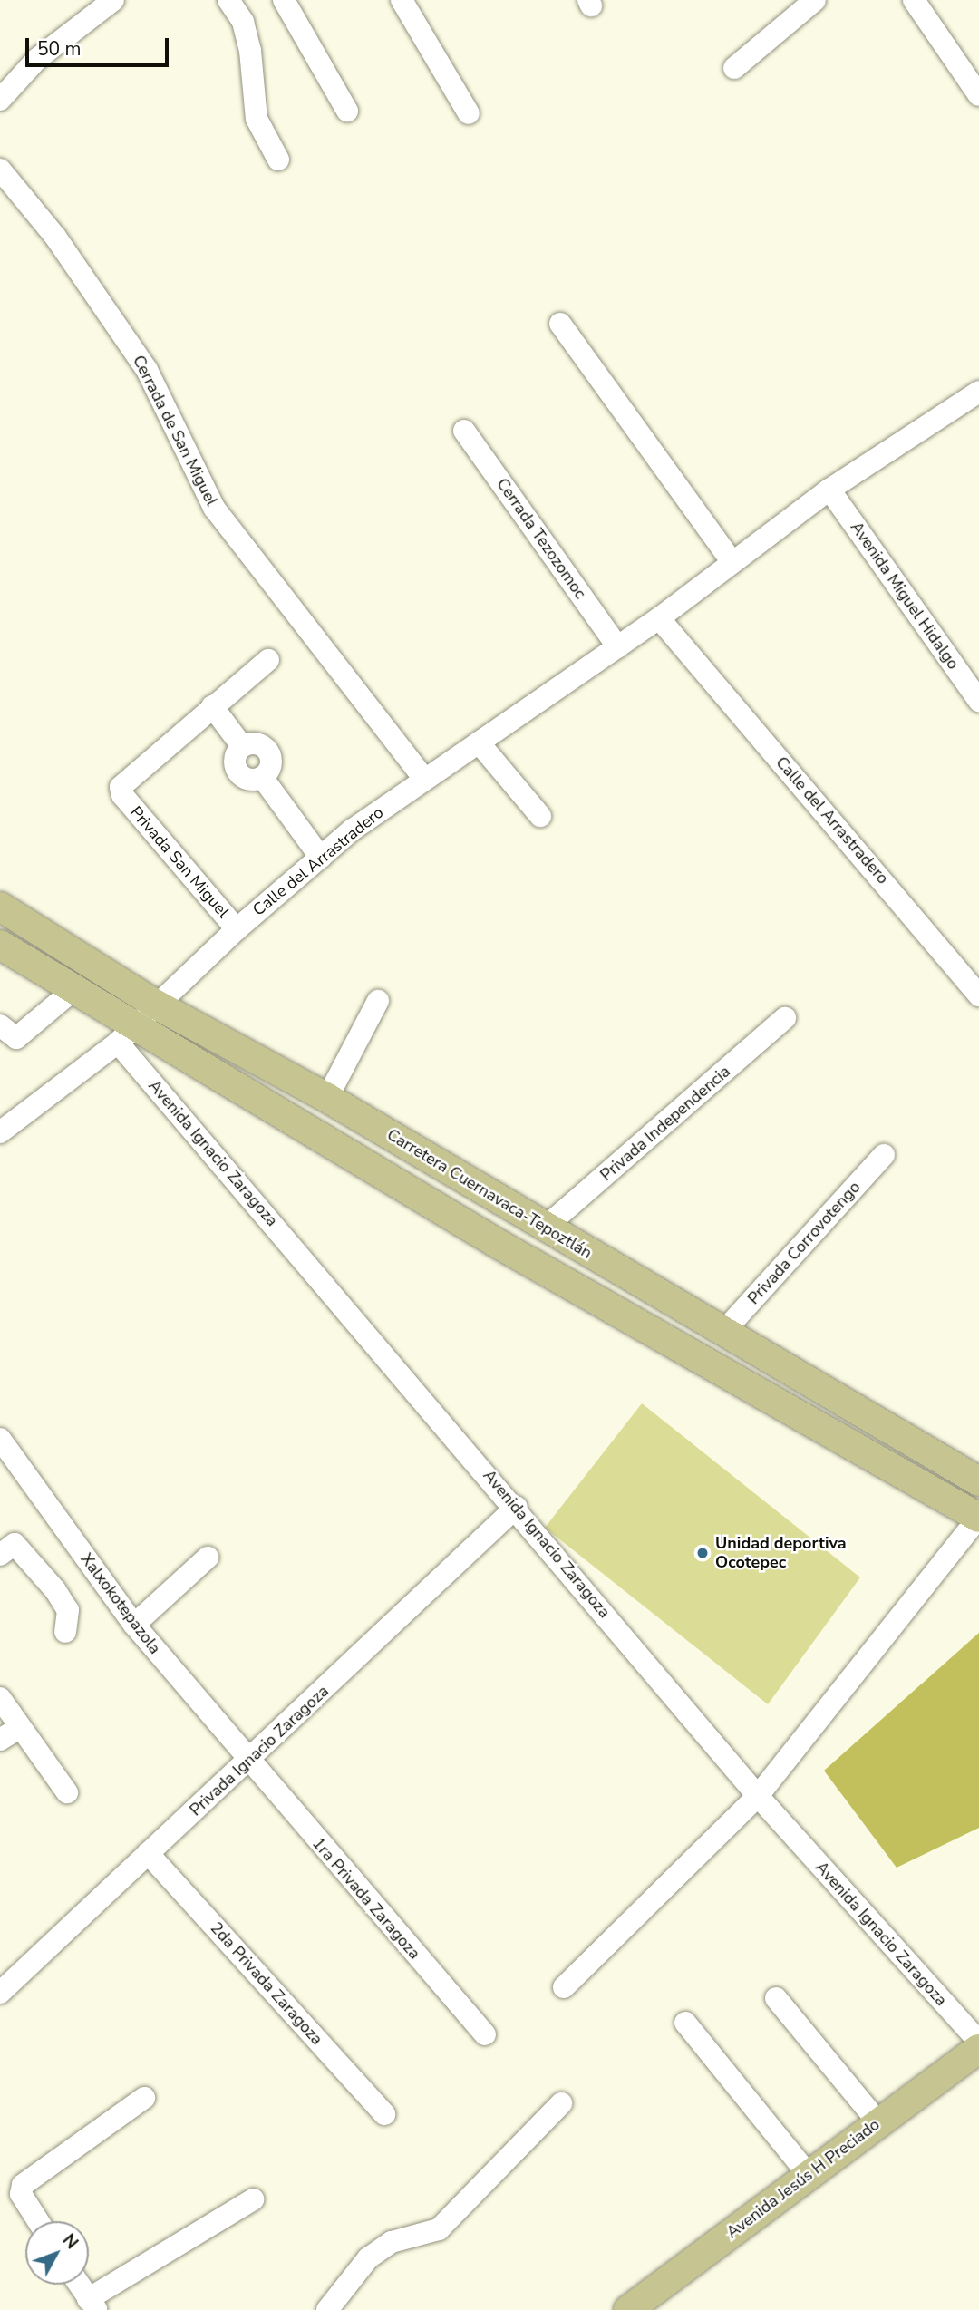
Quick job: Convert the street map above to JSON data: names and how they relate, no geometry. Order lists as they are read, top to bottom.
{
  "streets": {
    "main road": ["Carretera Cuernavaca-Tepoztlán", "Avenida Jesús H Preciado"],
    "street": [
      "Cerrada de San Miguel",
      "Cerrada Tezozomoc",
      "Avenida Miguel Hidalgo",
      "Calle del Arrastradero",
      "Privada San Miguel",
      "Privada Independencia",
      "Avenida Ignacio Zaragoza",
      "Privada Corrovotengo",
      "Xalxokotepazola",
      "Privada Ignacio Zaragoza",
      "1ra Privada Zaragoza",
      "2da Privada Zaragoza"
    ]
  },
  "crossings": [
    ["Cerrada de San Miguel", "Calle del Arrastradero"],
    ["Cerrada Tezozomoc", "Calle del Arrastradero"],
    ["Avenida Miguel Hidalgo", "Calle del Arrastradero"],
    ["Calle del Arrastradero", "Privada San Miguel"],
    ["Calle del Arrastradero", "Avenida Ignacio Zaragoza"],
    ["Calle del Arrastradero", "Carretera Cuernavaca-Tepoztlán"],
    ["Privada Independencia", "Carretera Cuernavaca-Tepoztlán"],
    ["Avenida Ignacio Zaragoza", "Privada Ignacio Zaragoza"],
    ["Carretera Cuernavaca-Tepoztlán", "Privada Corrovotengo"],
    ["Xalxokotepazola", "Privada Ignacio Zaragoza"],
    ["Xalxokotepazola", "1ra Privada Zaragoza"],
    ["Privada Ignacio Zaragoza", "1ra Privada Zaragoza"],
    ["Privada Ignacio Zaragoza", "2da Privada Zaragoza"]
  ],
  "places": ["Unidad deportiva Ocotepec"],
  "scale_bar": "50 m",
  "north": "top right"
}
